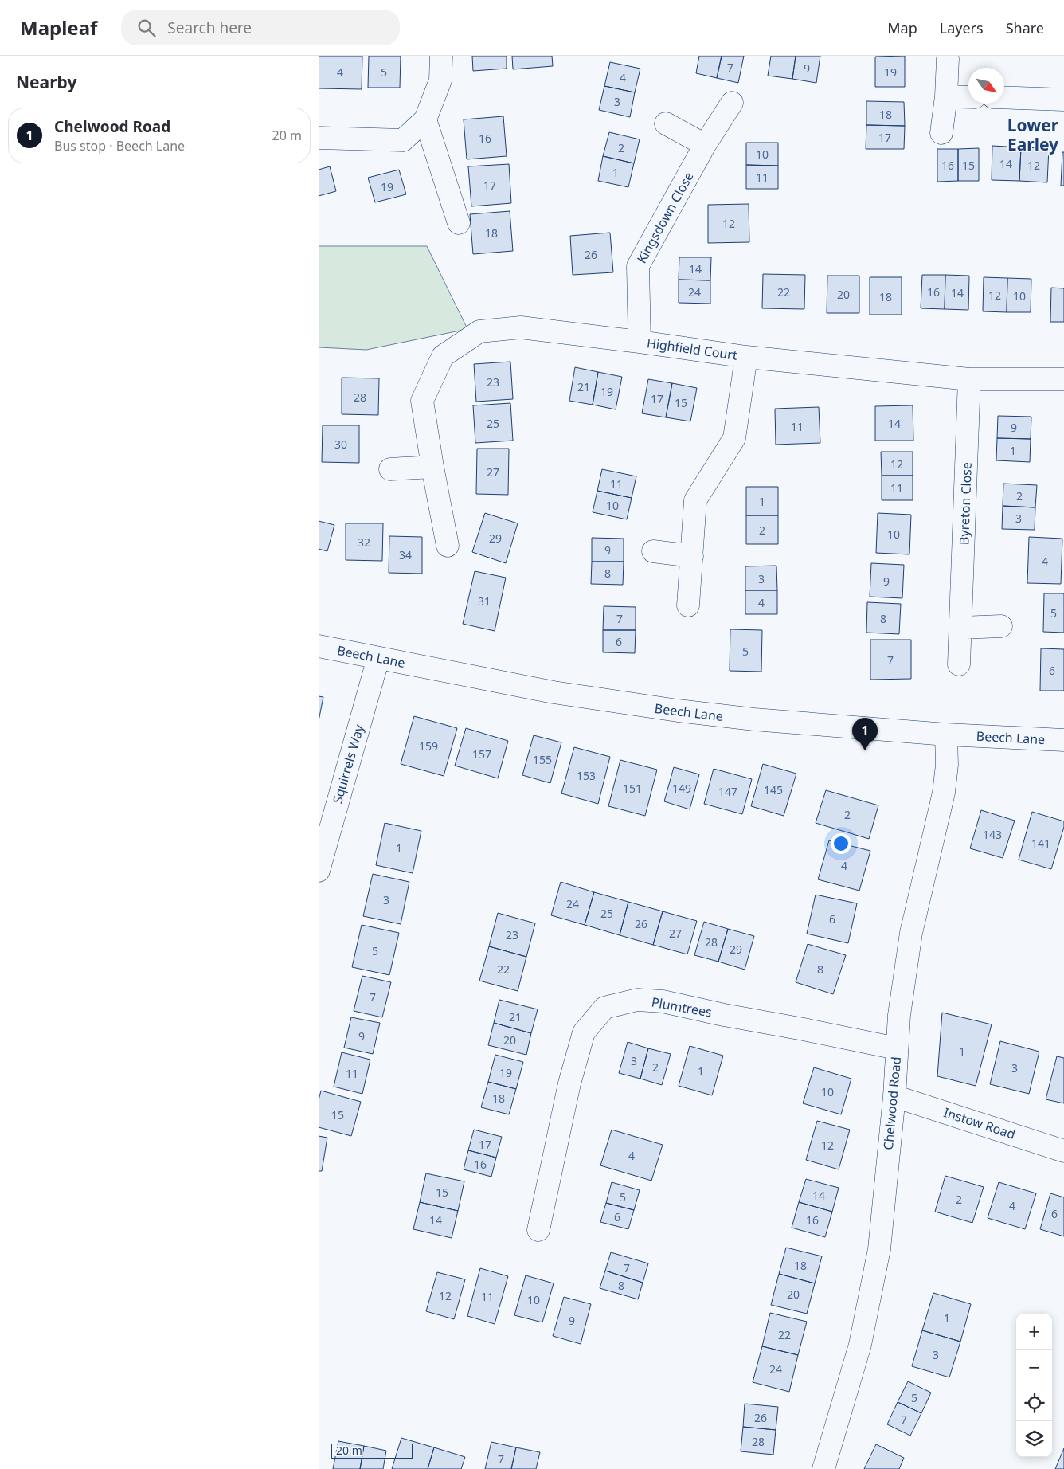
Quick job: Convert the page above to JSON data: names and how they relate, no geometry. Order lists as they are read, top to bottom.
{
  "streets": {
    "street": [
      "Kingsdown Close",
      "Highfield Court",
      "Byreton Close",
      "Beech Lane",
      "Squirrels Way",
      "Plumtrees",
      "Chelwood Road",
      "Instow Road"
    ]
  },
  "crossings": [
    ["Kingsdown Close", "Highfield Court"],
    ["Highfield Court", "Byreton Close"],
    ["Beech Lane", "Squirrels Way"],
    ["Beech Lane", "Chelwood Road"],
    ["Plumtrees", "Chelwood Road"],
    ["Chelwood Road", "Instow Road"]
  ],
  "districts": ["Lower Earley"],
  "house_numbers": [
    "7",
    "9",
    "4",
    "5",
    "19",
    "4",
    "3",
    "18",
    "17",
    "16",
    "2",
    "10",
    "14",
    "16",
    "15",
    "12",
    "1",
    "11",
    "17",
    "19",
    "12",
    "18",
    "26",
    "14",
    "24",
    "22",
    "16",
    "14",
    "20",
    "12",
    "10",
    "18",
    "23",
    "21",
    "19",
    "28",
    "17",
    "15",
    "25",
    "14",
    "11",
    "9",
    "30",
    "1",
    "12",
    "27",
    "11",
    "11",
    "2",
    "1",
    "10",
    "3",
    "2",
    "10",
    "29",
    "32",
    "9",
    "34",
    "4",
    "8",
    "3",
    "9",
    "31",
    "4",
    "5",
    "7",
    "8",
    "6",
    "5",
    "7",
    "6",
    "159",
    "157",
    "155",
    "153",
    "151",
    "149",
    "145",
    "147",
    "2",
    "143",
    "141",
    "1",
    "4",
    "3",
    "24",
    "25",
    "6",
    "26",
    "27",
    "23",
    "28",
    "29",
    "5",
    "22",
    "8",
    "7",
    "21",
    "9",
    "20",
    "1",
    "3",
    "2",
    "3",
    "1",
    "19",
    "11",
    "10",
    "18",
    "15",
    "17",
    "12",
    "4",
    "16",
    "15",
    "14",
    "5",
    "2",
    "4",
    "6",
    "6",
    "14",
    "16",
    "18",
    "7",
    "8",
    "20",
    "12",
    "11",
    "10",
    "1",
    "9",
    "22",
    "3",
    "24",
    "5",
    "26",
    "7",
    "28",
    "7"
  ],
  "scale_bar": "20 m",
  "north": "bottom right",
  "page": {
    "header": "Mapleaf",
    "search": "Search here",
    "nav": ["Map", "Layers", "Share"],
    "heading": "Nearby",
    "list": [
      {
        "mark": "1",
        "name": "Chelwood Road",
        "note": "Bus stop · Beech Lane",
        "value": "20 m"
      }
    ],
    "pins": "1",
    "map_buttons": ["+", "−"],
    "scale": "20 m"
  }
}
